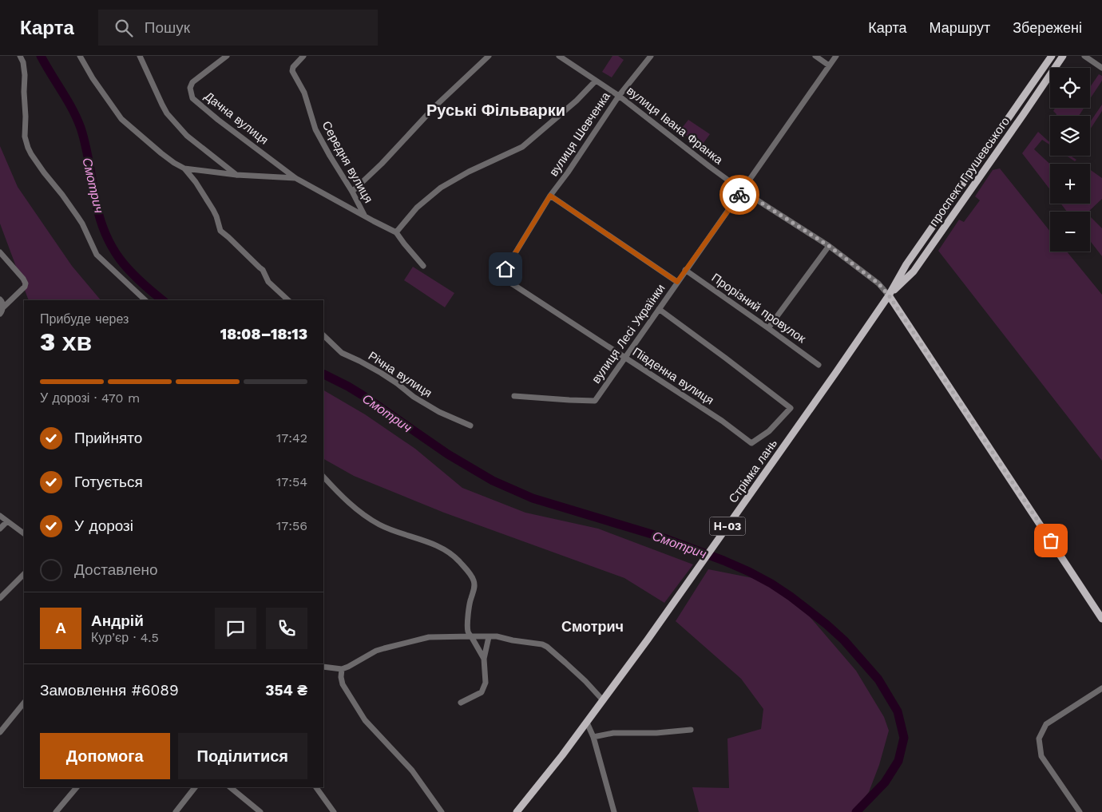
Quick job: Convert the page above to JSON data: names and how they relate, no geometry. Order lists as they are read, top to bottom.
{
  "streets": {
    "main road": [
      "вулиця Івана Франка",
      "проспект Грушевського",
      "Стрімка лань",
      "Н-03"
    ],
    "street": [
      "Дачна вулиця",
      "вулиця Шевченка",
      "Середня вулиця",
      "Прорізний провулок",
      "вулиця Лесі Українки",
      "Річна вулиця",
      "Південна вулиця"
    ]
  },
  "crossings": [
    ["Дачна вулиця", "Середня вулиця"],
    ["вулиця Івана Франка", "вулиця Шевченка"],
    ["вулиця Івана Франка", "проспект Грушевського"],
    ["вулиця Івана Франка", "вулиця Лесі Українки"],
    ["вулиця Шевченка", "Південна вулиця"],
    ["проспект Грушевського", "Стрімка лань"],
    ["Прорізний провулок", "вулиця Лесі Українки"],
    ["вулиця Лесі Українки", "Південна вулиця"],
    ["Стрімка лань", "Н-03"]
  ],
  "districts": ["Руські Фільварки", "Смотрич"],
  "water": ["Смотрич"],
  "page": {
    "header": "Карта",
    "search": "Пошук",
    "nav": ["Карта", "Маршрут", "Збережені"],
    "map_buttons": ["+", "−"],
    "heading": ["3 хв", "Прибуде через", "18:08–18:13"],
    "panel": [
      "Андрій",
      "Кур’єр · 4.5",
      "Замовлення #6089",
      "354 ₴"
    ],
    "bar": "У дорозі · 470 m",
    "list": [
      ["Прийнято", "17:42"],
      ["Готується", "17:54"],
      ["У дорозі", "17:56"],
      "Доставлено"
    ],
    "round": "А",
    "buttons": ["Допомога", "Поділитися"]
  }
}
